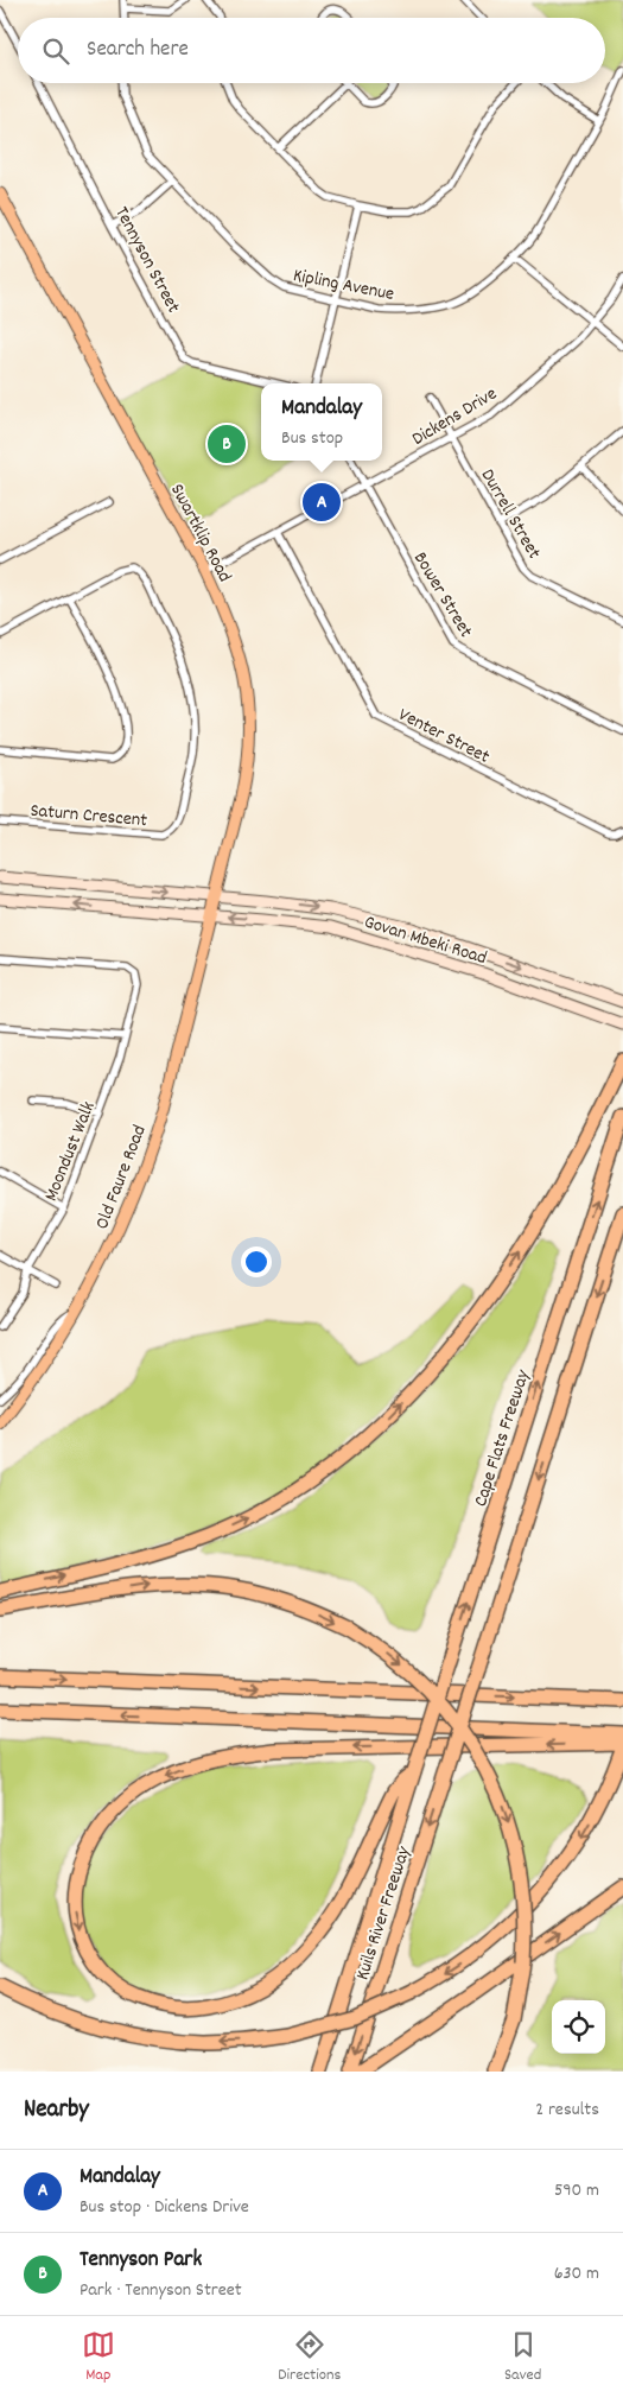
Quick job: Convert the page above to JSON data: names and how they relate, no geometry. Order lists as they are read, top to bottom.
{
  "streets": {
    "highway": ["Cape Flats Freeway", "Kuils River Freeway"],
    "main road": ["Swartklip Road", "Govan Mbeki Road", "Old Faure Road"],
    "street": [
      "Tennyson Street",
      "Kipling Avenue",
      "Dickens Drive",
      "Durrell Street",
      "Bower Street",
      "Venter Street",
      "Saturn Crescent",
      "Moondust Walk"
    ]
  },
  "crossings": [
    ["Dickens Drive", "Durrell Street"],
    ["Dickens Drive", "Swartklip Road"],
    ["Dickens Drive", "Bower Street"],
    ["Dickens Drive", "Venter Street"],
    ["Swartklip Road", "Govan Mbeki Road"],
    ["Swartklip Road", "Old Faure Road"],
    ["Govan Mbeki Road", "Old Faure Road"],
    ["Cape Flats Freeway", "Kuils River Freeway"]
  ],
  "one_way": ["Cape Flats Freeway"],
  "page": {
    "search": "Search here",
    "popup": ["Mandalay", "Bus stop"],
    "pins": ["B", "A"],
    "heading": ["Nearby", "2 results"],
    "list": [
      {
        "mark": "A",
        "name": "Mandalay",
        "note": "Bus stop · Dickens Drive",
        "value": "590 m"
      },
      {
        "mark": "B",
        "name": "Tennyson Park",
        "note": "Park · Tennyson Street",
        "value": "630 m"
      }
    ],
    "nav": ["Map", "Directions", "Saved"]
  }
}
